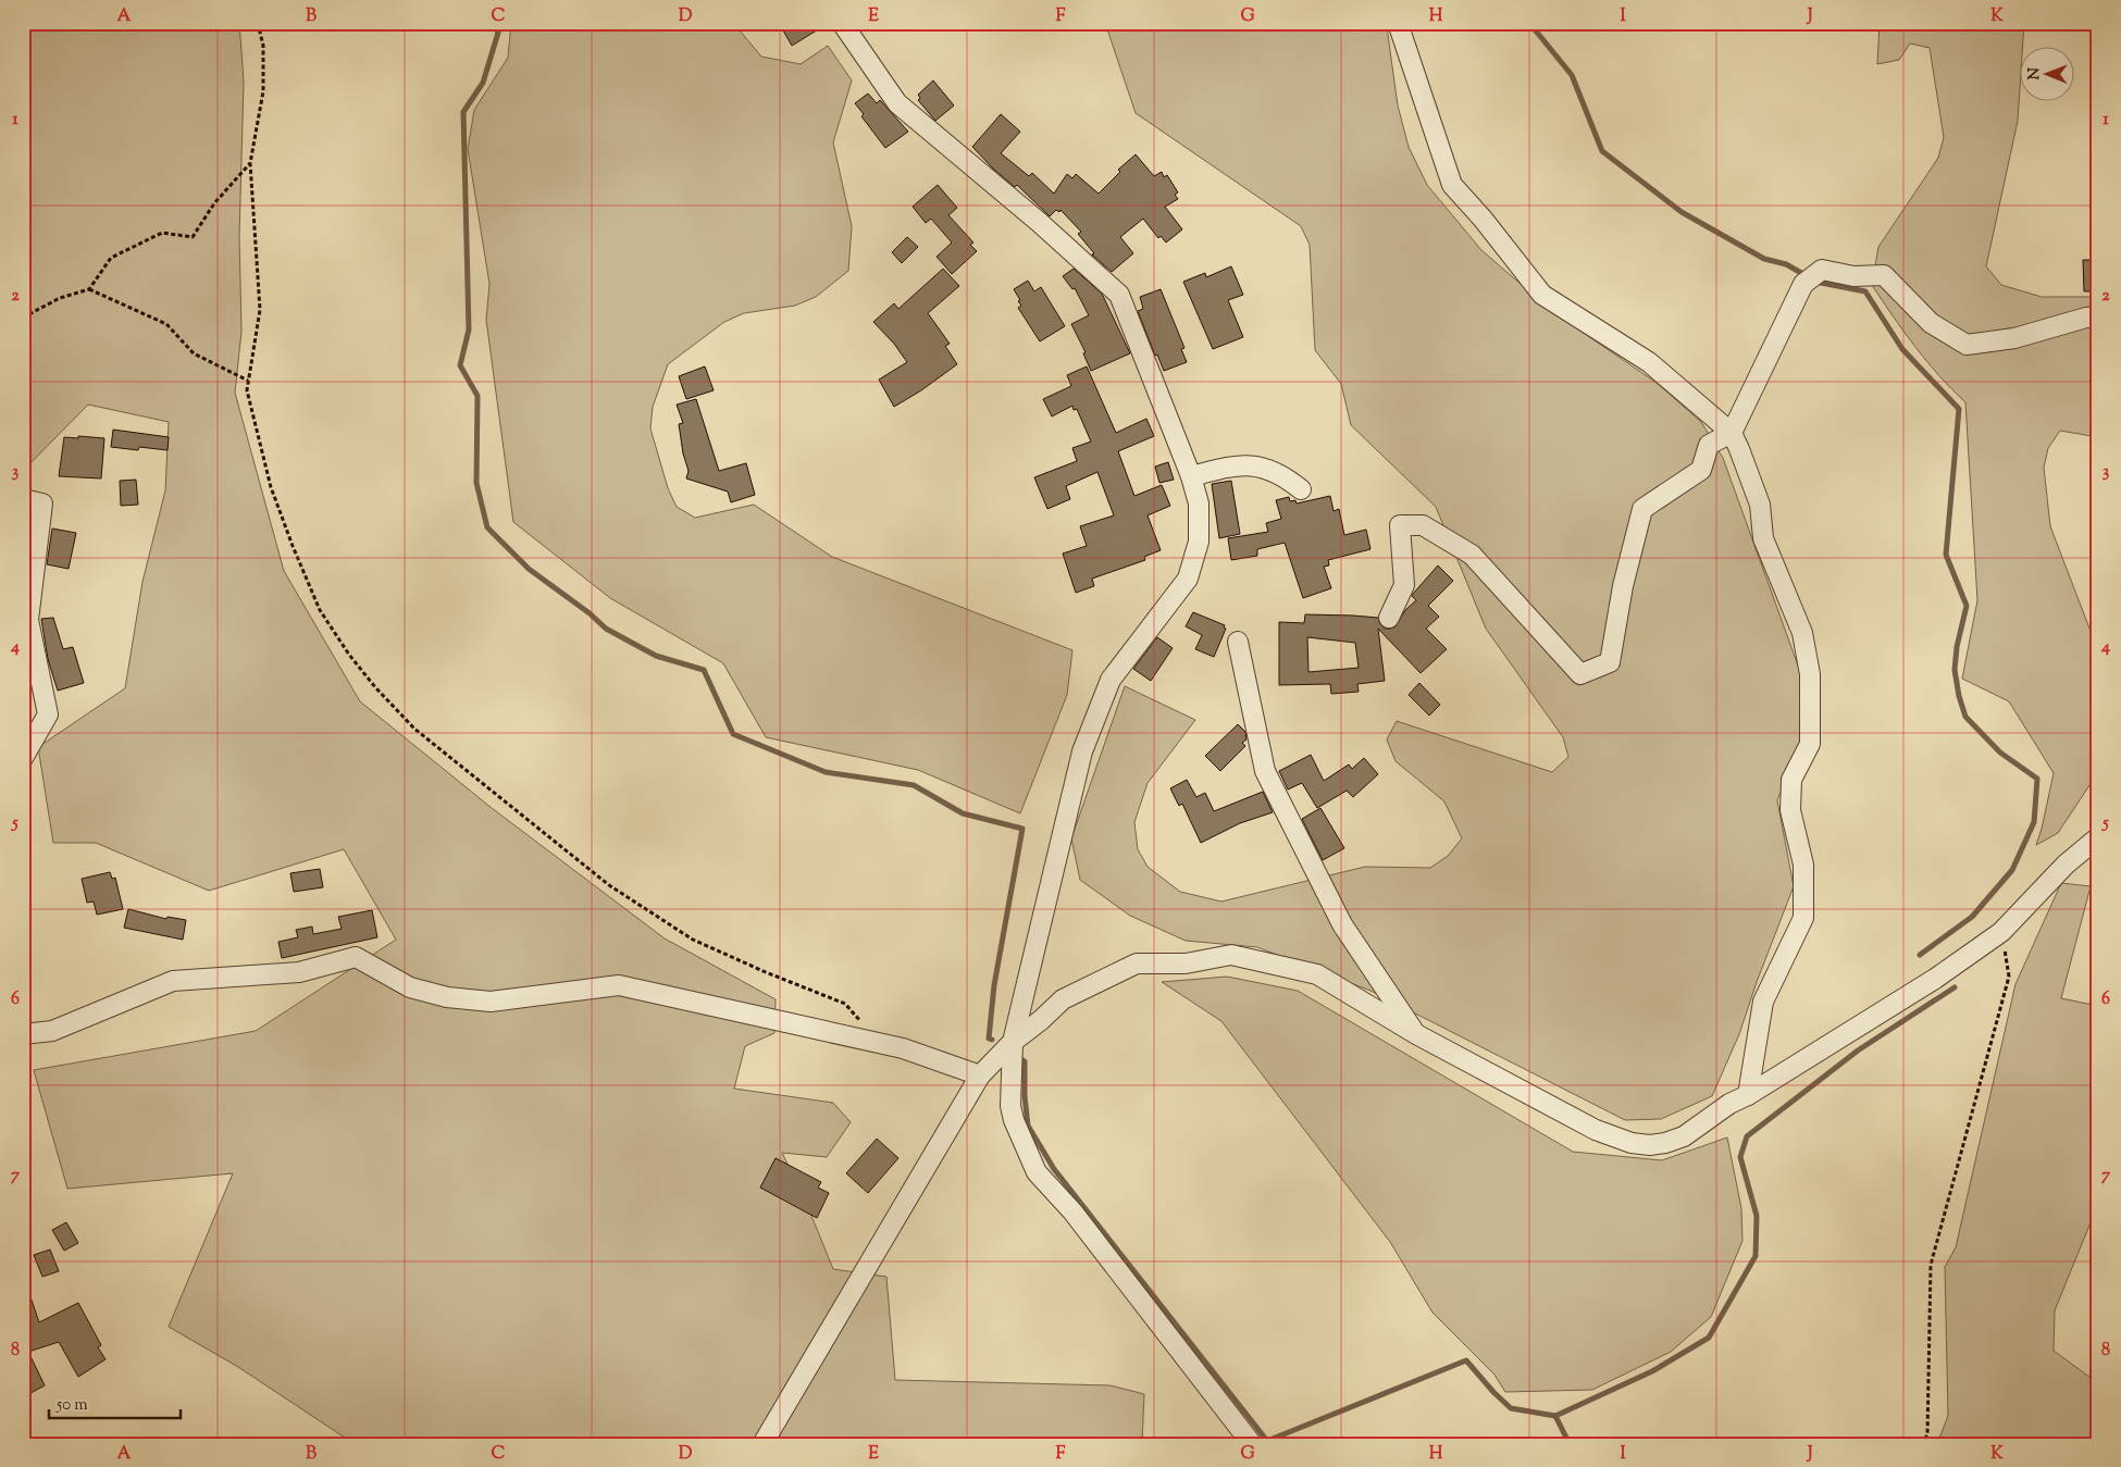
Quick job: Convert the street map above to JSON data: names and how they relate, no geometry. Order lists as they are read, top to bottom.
{
  "scale_bar": "50 m",
  "north": "left",
  "grid": {
    "columns": [
      "A",
      "B",
      "C",
      "D",
      "E",
      "F",
      "G",
      "H",
      "I",
      "J",
      "K"
    ],
    "rows": [
      "1",
      "2",
      "3",
      "4",
      "5",
      "6",
      "7",
      "8"
    ]
  }
}
